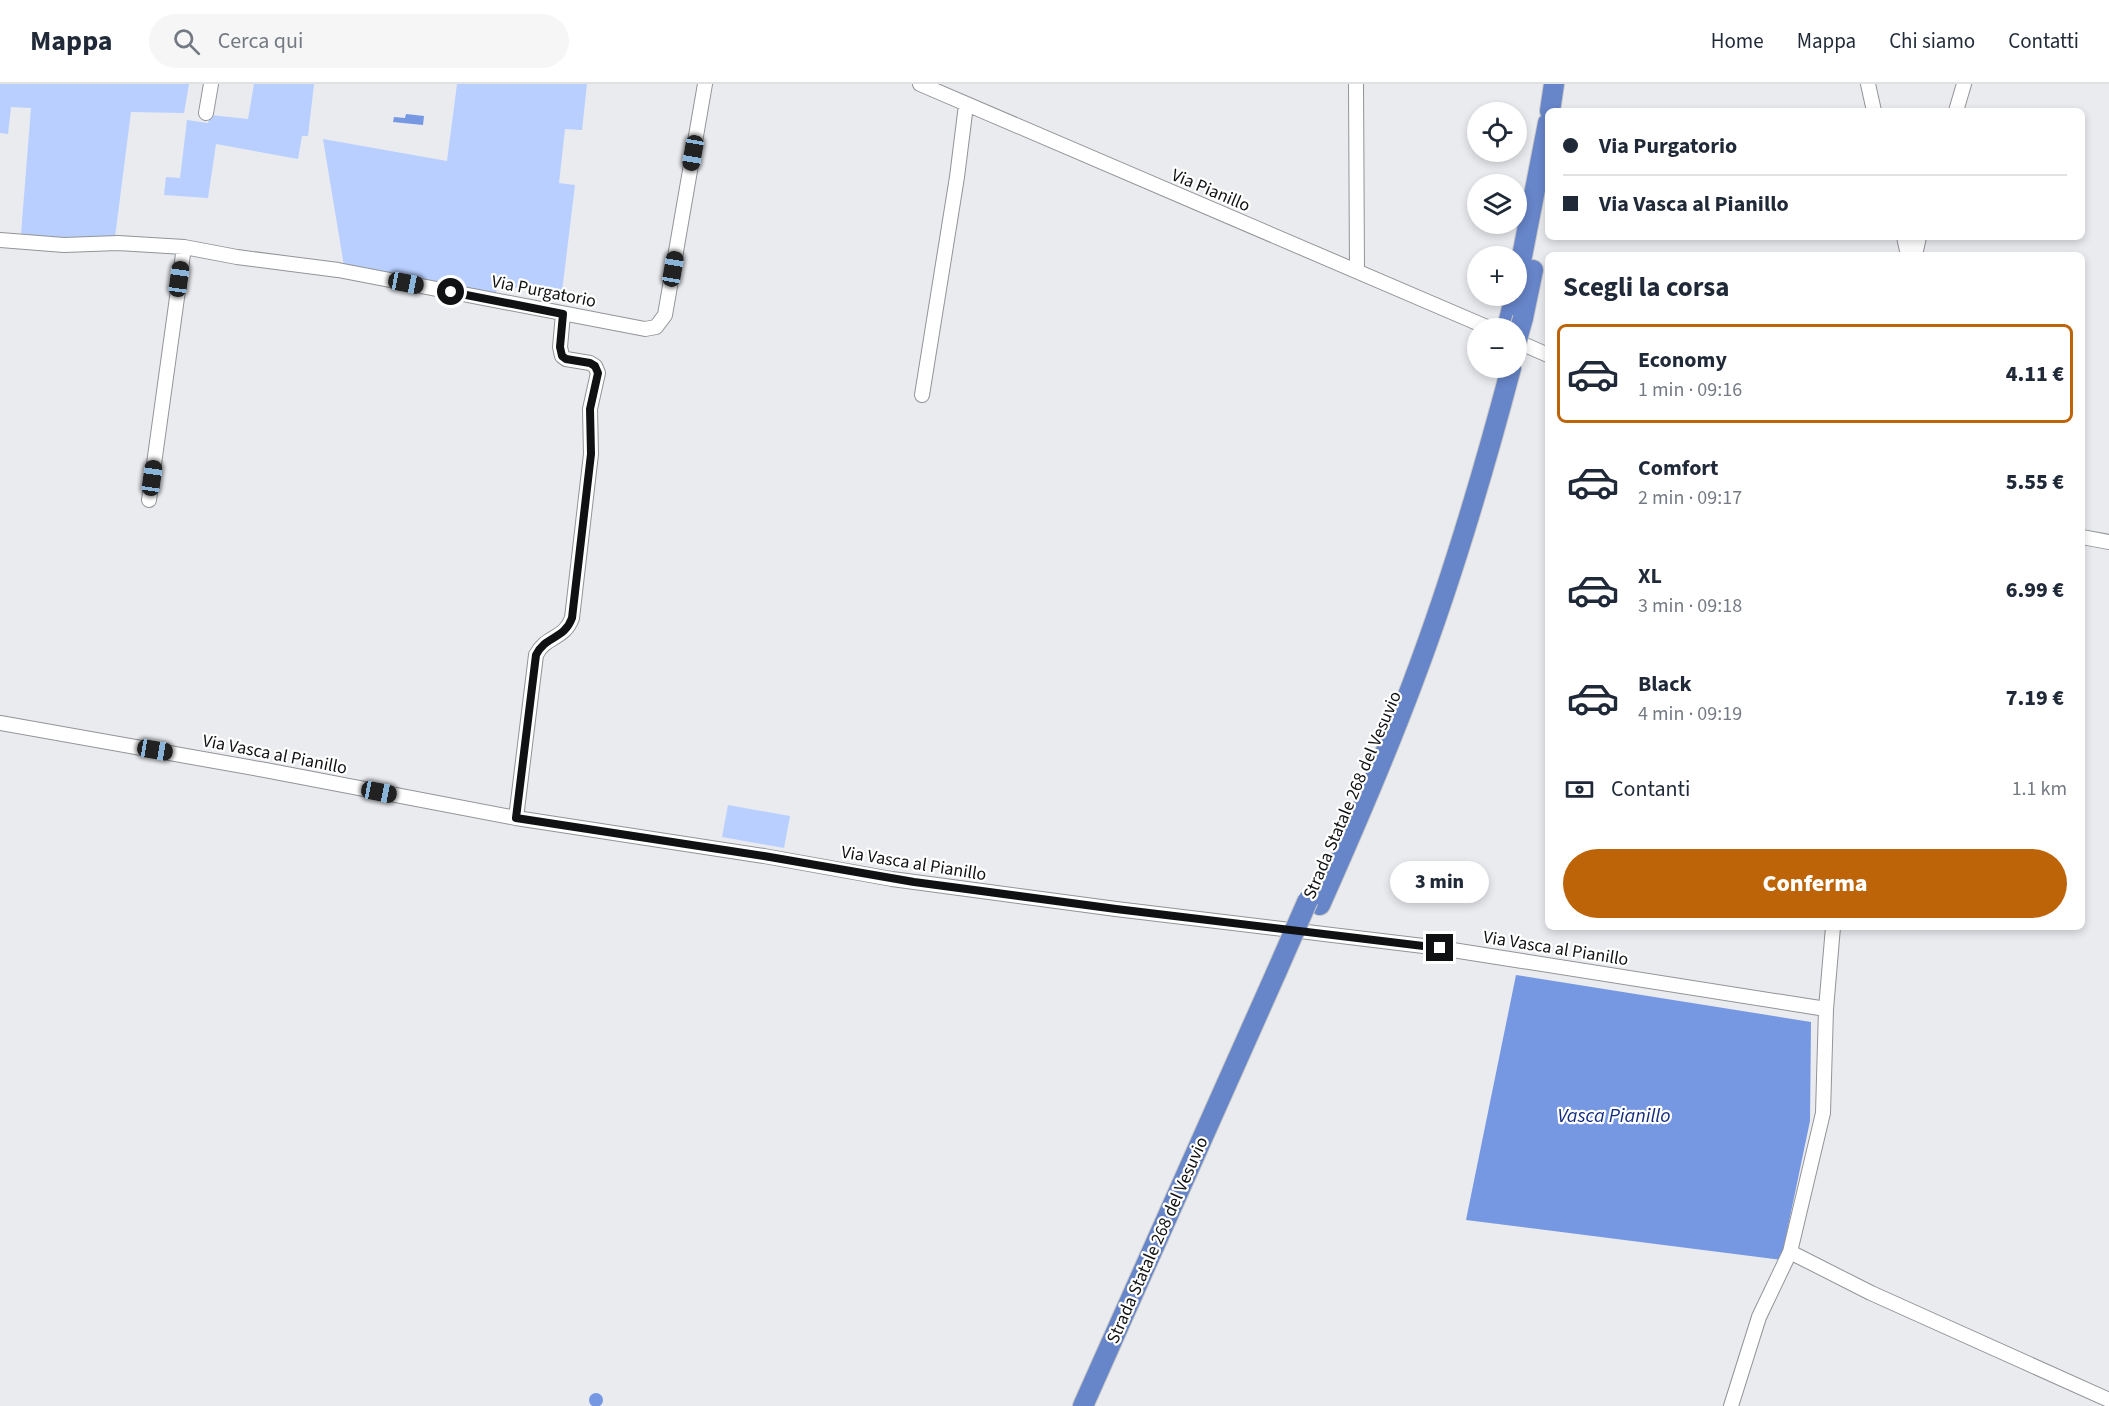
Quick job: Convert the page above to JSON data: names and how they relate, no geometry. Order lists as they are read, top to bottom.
{
  "streets": {
    "highway": ["Strada Statale 268 del Vesuvio"],
    "street": ["Via Pianillo", "Via Purgatorio", "Via Vasca al Pianillo"]
  },
  "water": ["Vasca Pianillo"],
  "page": {
    "header": "Mappa",
    "search": "Cerca qui",
    "nav": [
      "Home",
      "Mappa",
      "Chi siamo",
      "Contatti"
    ],
    "map_buttons": ["+", "−"],
    "banner": ["Via Purgatorio", "Via Vasca al Pianillo"],
    "heading": "Scegli la corsa",
    "list": [
      {
        "name": "Economy",
        "note": "1 min · 09:16",
        "value": "4.11 €"
      },
      {
        "name": "Comfort",
        "note": "2 min · 09:17",
        "value": "5.55 €"
      },
      {
        "name": "XL",
        "note": "3 min · 09:18",
        "value": "6.99 €"
      },
      {
        "name": "Black",
        "note": "4 min · 09:19",
        "value": "7.19 €"
      }
    ],
    "pay": ["Contanti", "1.1 km"],
    "buttons": "Conferma",
    "bubble": "3 min"
  }
}
